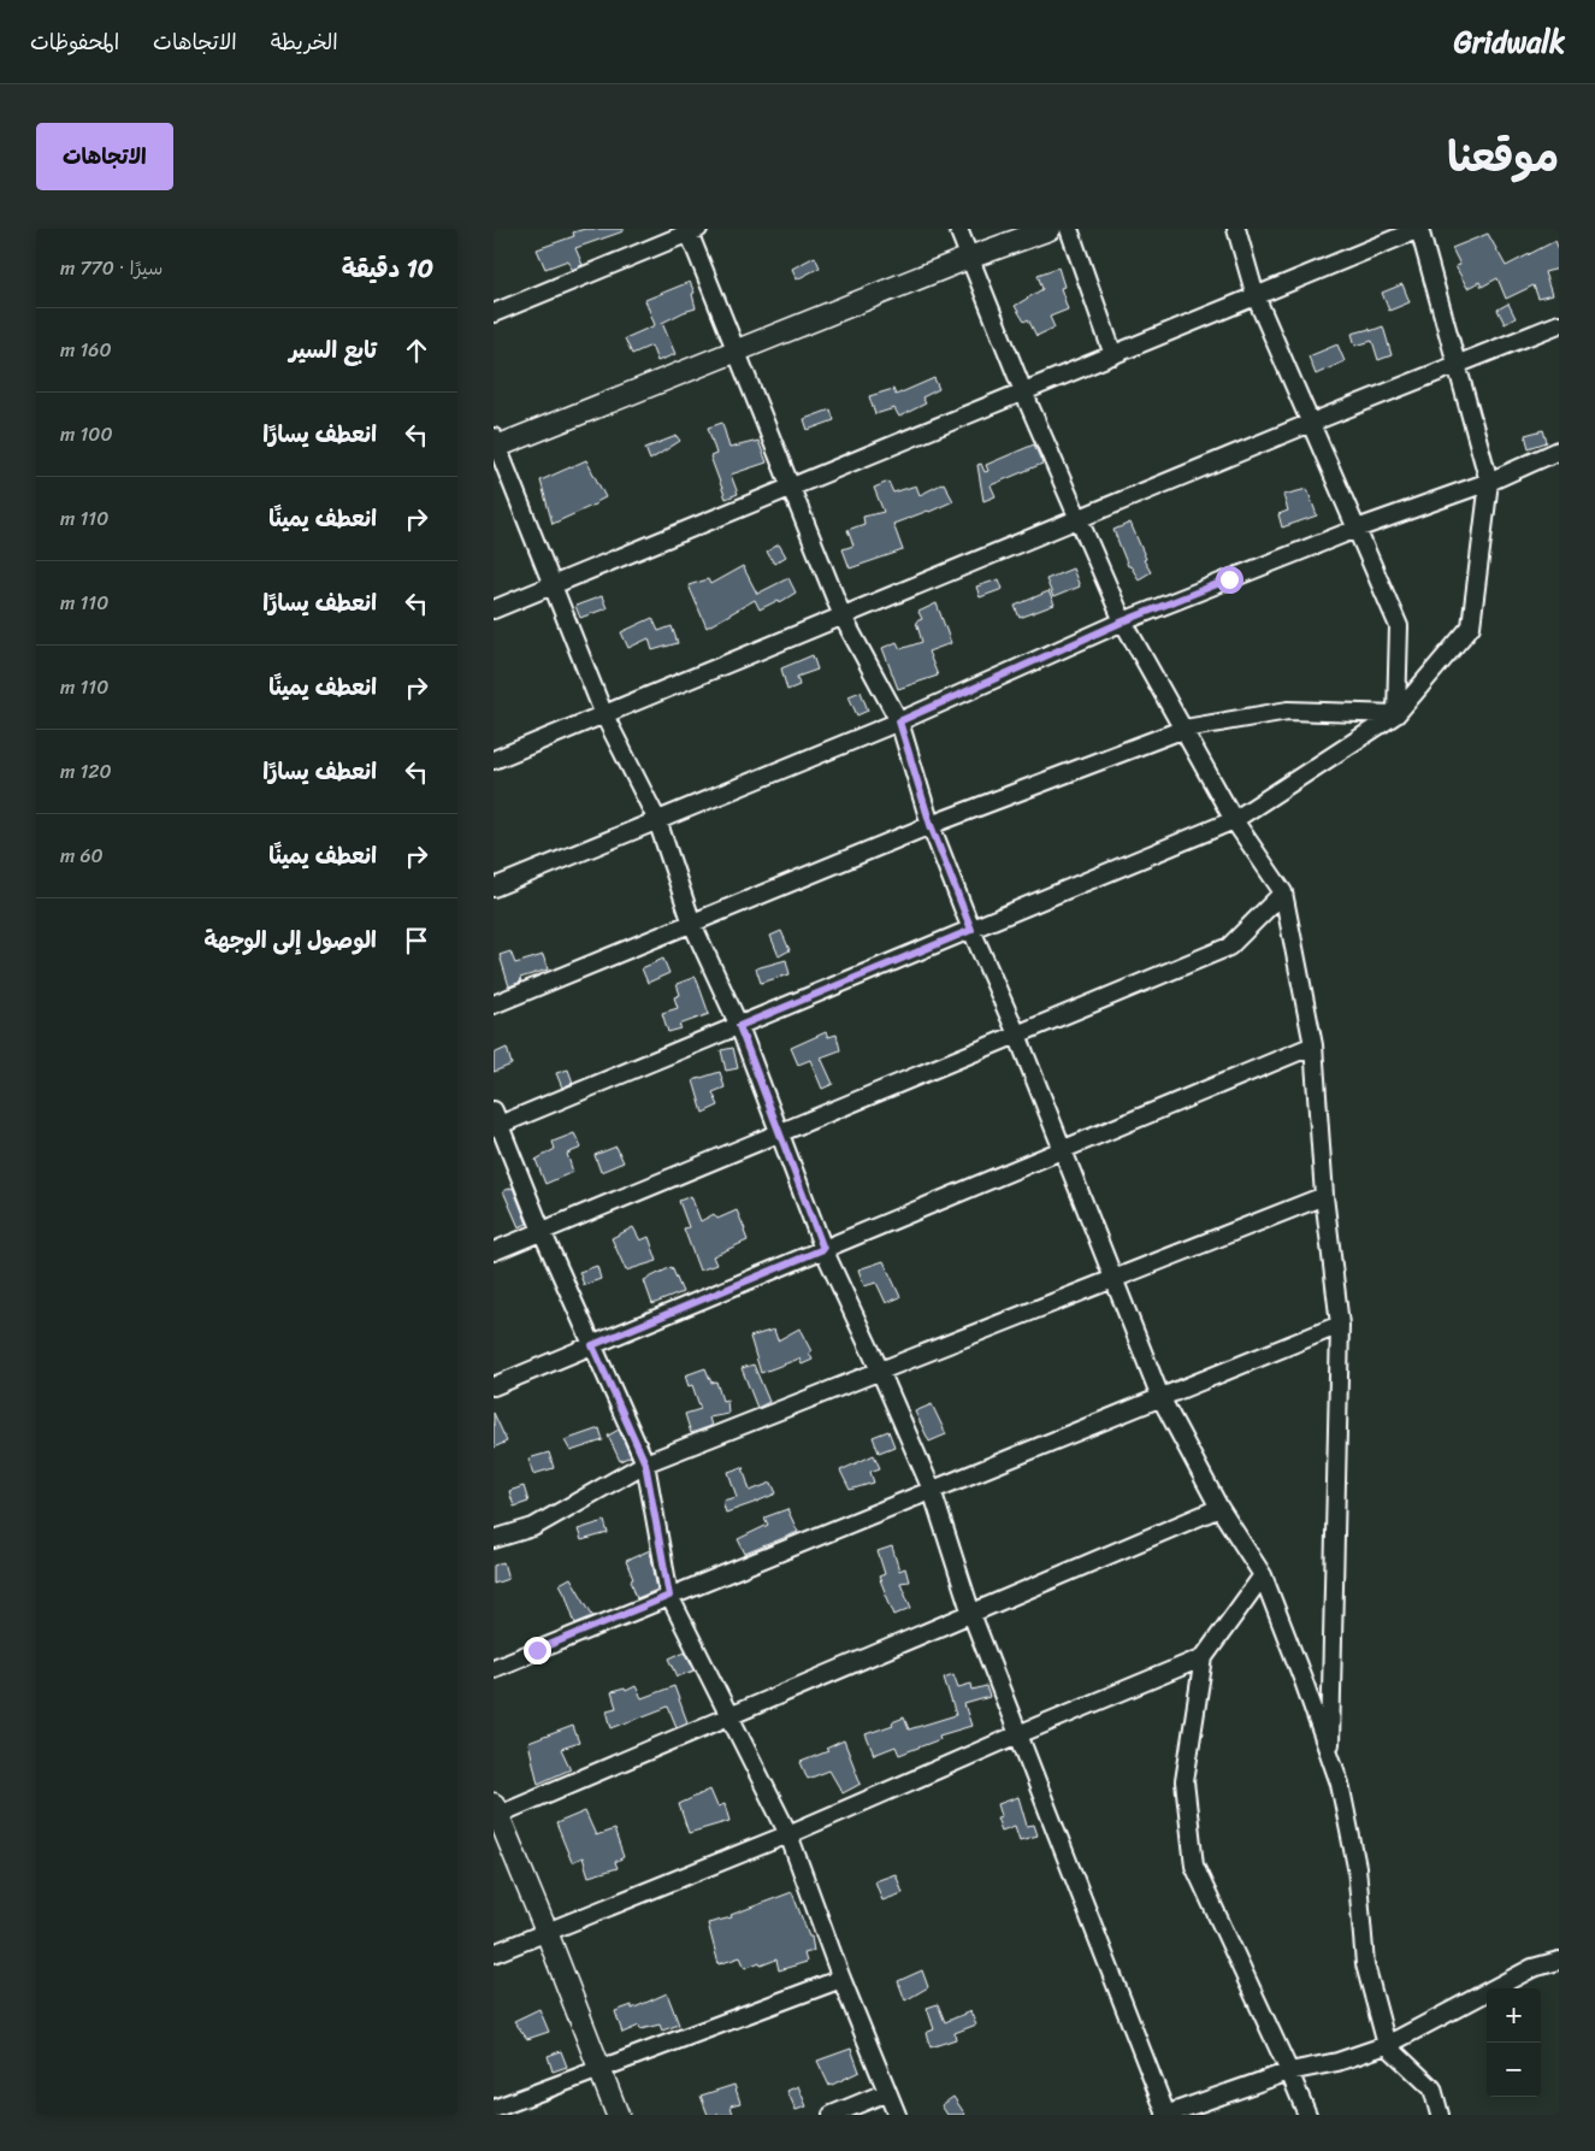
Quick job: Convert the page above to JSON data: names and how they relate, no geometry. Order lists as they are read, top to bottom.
{
  "page": {
    "header": "Gridwalk",
    "nav": ["الخريطة", "الاتجاهات", "المحفوظات"],
    "title": "موقعنا",
    "buttons": "الاتجاهات",
    "heading": ["10 دقيقة", "سيرًا · 770 m"],
    "list": [
      ["تابع السير", "160 m"],
      ["انعطف يسارًا", "100 m"],
      ["انعطف يمينًا", "110 m"],
      ["انعطف يسارًا", "110 m"],
      ["انعطف يمينًا", "110 m"],
      ["انعطف يسارًا", "120 m"],
      ["انعطف يمينًا", "60 m"],
      "الوصول إلى الوجهة"
    ],
    "map_buttons": ["+", "−"]
  }
}
